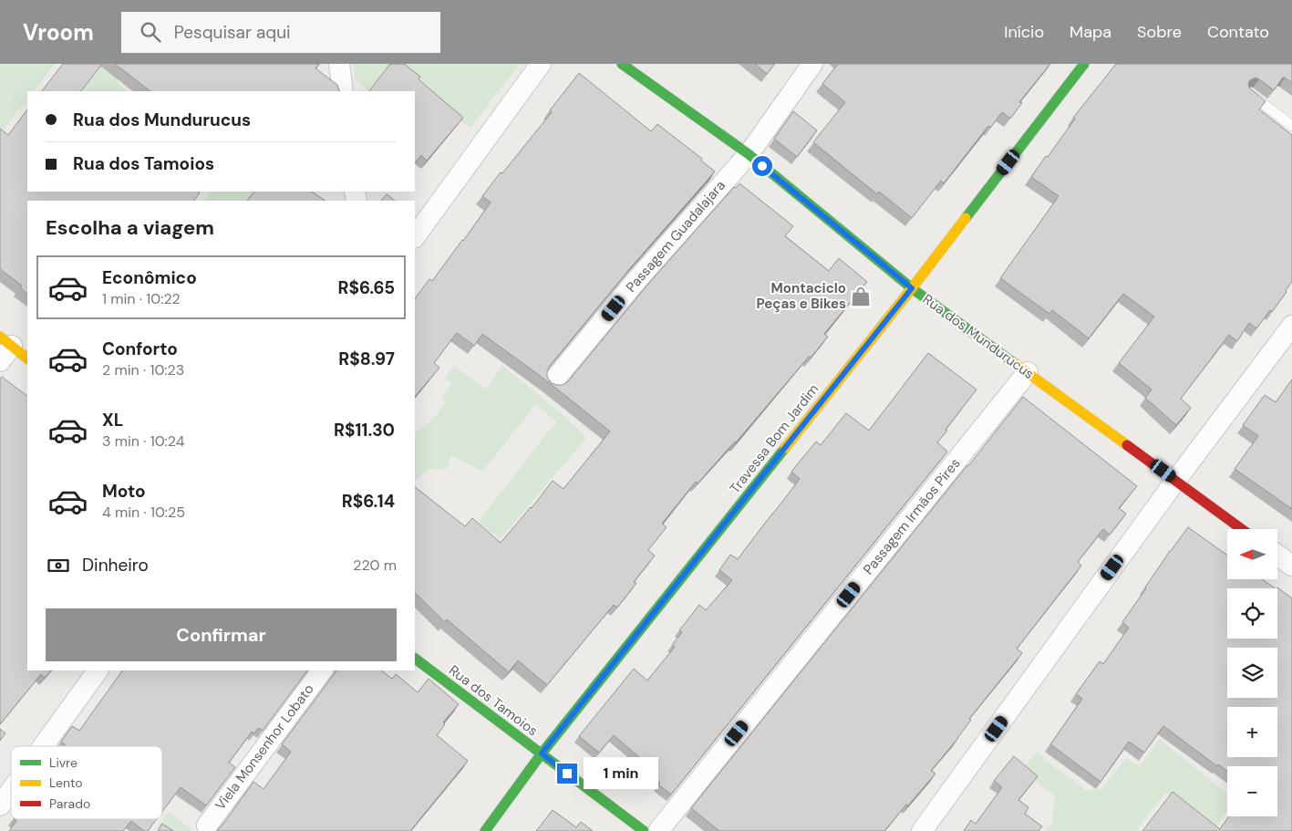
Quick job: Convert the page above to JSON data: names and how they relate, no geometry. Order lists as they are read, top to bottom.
{
  "streets": {
    "street": [
      "Passagem Guadalajara",
      "Rua dos Mundurucus",
      "Travessa Bom Jardim",
      "Passagem Irmãos Pires",
      "Rua dos Tamoios",
      "Viela Monsenhor Lobato"
    ]
  },
  "crossings": [
    ["Passagem Guadalajara", "Rua dos Mundurucus"],
    ["Rua dos Mundurucus", "Travessa Bom Jardim"],
    ["Rua dos Mundurucus", "Passagem Irmãos Pires"],
    ["Travessa Bom Jardim", "Rua dos Tamoios"]
  ],
  "places": {
    "shop": ["Montaciclo Peças e Bikes"]
  },
  "legend": ["Livre", "Lento", "Parado"],
  "north": "left",
  "page": {
    "header": "Vroom",
    "search": "Pesquisar aqui",
    "nav": [
      "Início",
      "Mapa",
      "Sobre",
      "Contato"
    ],
    "banner": ["Rua dos Mundurucus", "Rua dos Tamoios"],
    "heading": "Escolha a viagem",
    "list": [
      {
        "name": "Econômico",
        "note": "1 min · 10:22",
        "value": "R$6.65"
      },
      {
        "name": "Conforto",
        "note": "2 min · 10:23",
        "value": "R$8.97"
      },
      {
        "name": "XL",
        "note": "3 min · 10:24",
        "value": "R$11.30"
      },
      {
        "name": "Moto",
        "note": "4 min · 10:25",
        "value": "R$6.14"
      }
    ],
    "map_buttons": ["+", "−"],
    "pay": ["Dinheiro", "220 m"],
    "buttons": "Confirmar",
    "bubble": "1 min"
  }
}
